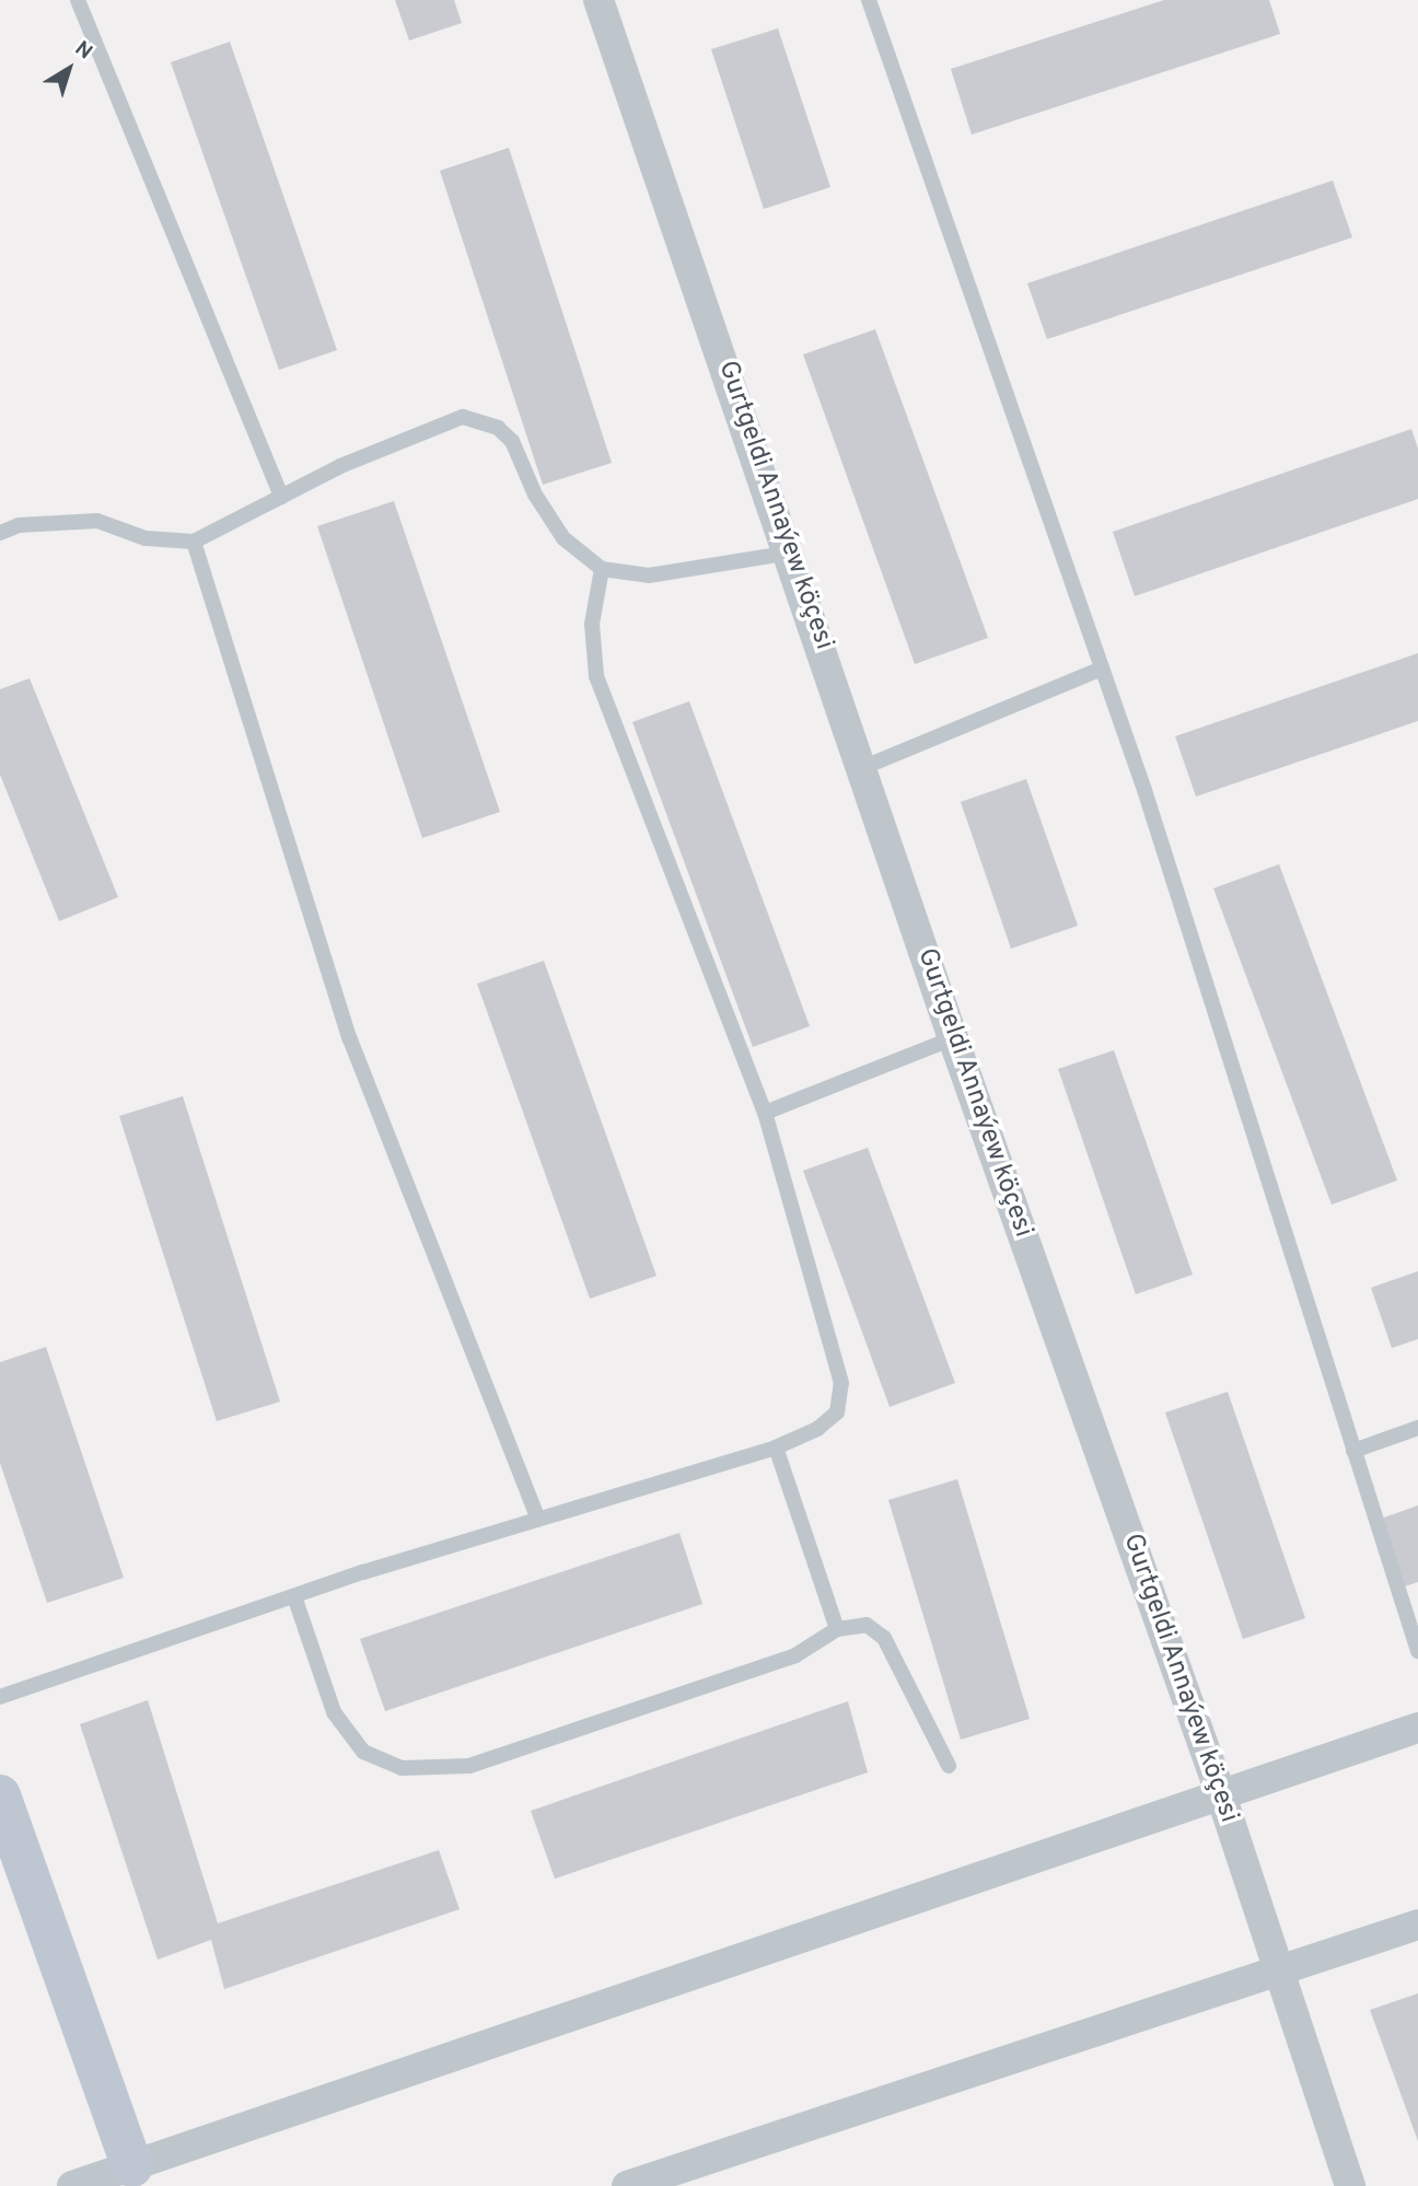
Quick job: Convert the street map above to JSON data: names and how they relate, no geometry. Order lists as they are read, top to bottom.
{
  "streets": {
    "street": ["Gurtgeldi Annaýew köçesi"]
  },
  "north": "top right"
}
